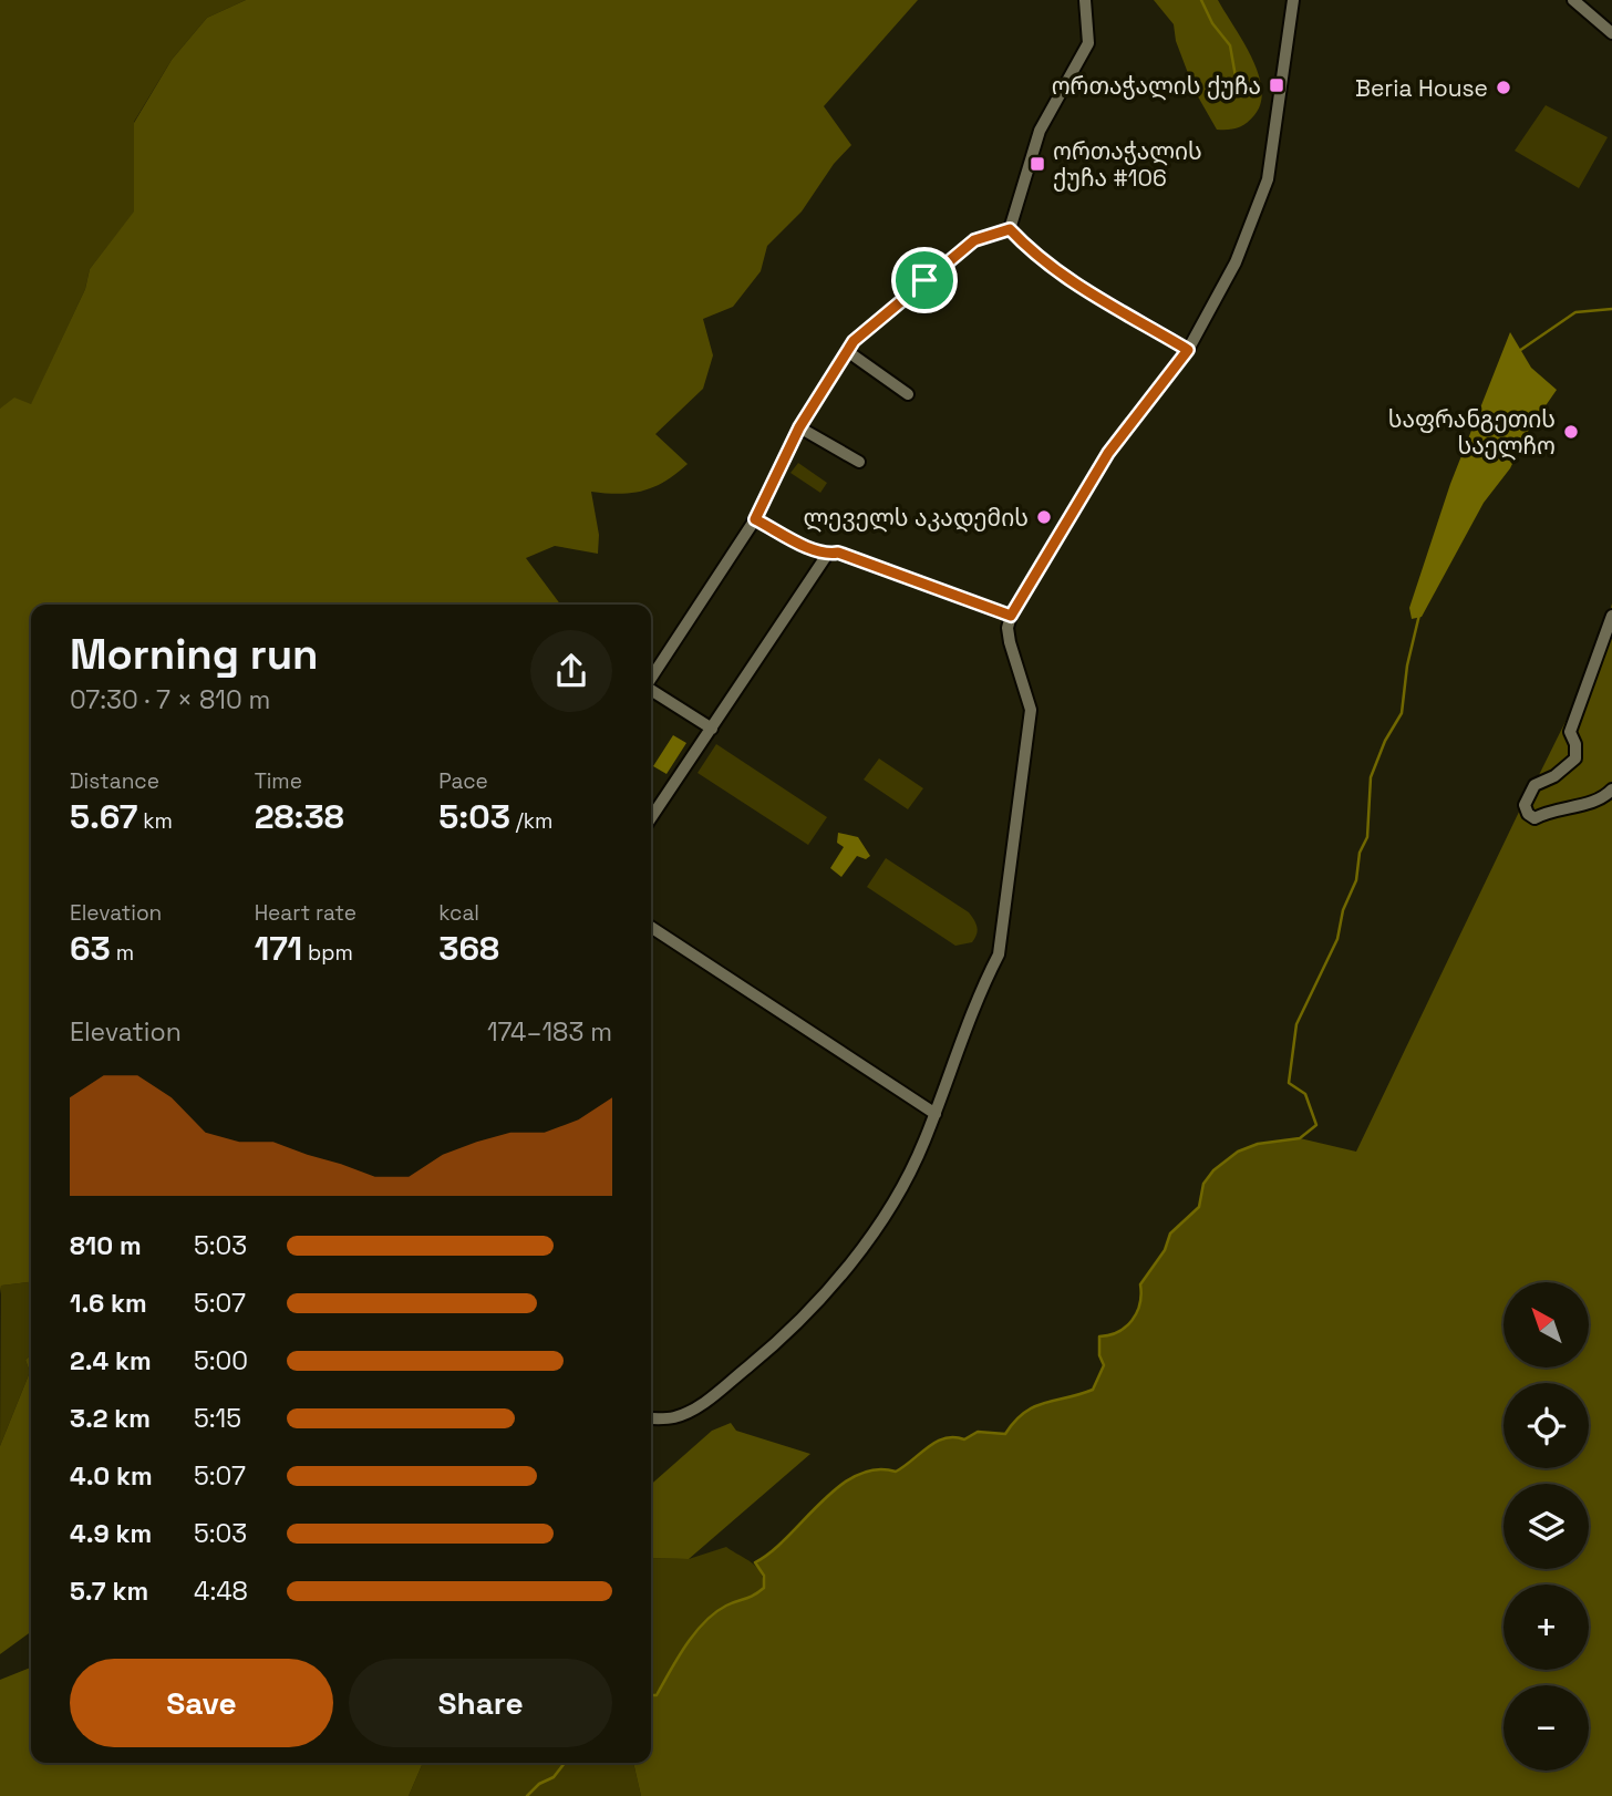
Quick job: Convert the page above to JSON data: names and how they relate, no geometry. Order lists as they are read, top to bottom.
{
  "places": {
    "transit": ["ორთაჭალის ქუჩა", "ორთაჭალის ქუჩა #106"],
    "other": ["Beria House", "საფრანგეთის საელჩო", "ლეველს აკადემის"]
  },
  "north": "top left",
  "page": {
    "heading": ["Morning run", "07:30 · 7 × 810 m"],
    "stats": [
      ["Distance", "5.67 km"],
      ["Time", "28:38"],
      ["Pace", "5:03 /km"],
      ["Elevation", "63 m"],
      ["Heart rate", "171 bpm"],
      ["kcal", "368"]
    ],
    "chart": ["Elevation", "174–183 m"],
    "list": [
      {
        "name": "810 m",
        "note": "5:03"
      },
      {
        "name": "1.6 km",
        "note": "5:07"
      },
      {
        "name": "2.4 km",
        "note": "5:00"
      },
      {
        "name": "3.2 km",
        "note": "5:15"
      },
      {
        "name": "4.0 km",
        "note": "5:07"
      },
      {
        "name": "4.9 km",
        "note": "5:03"
      },
      {
        "name": "5.7 km",
        "note": "4:48"
      }
    ],
    "map_buttons": ["+", "−"],
    "buttons": ["Save", "Share"]
  }
}
